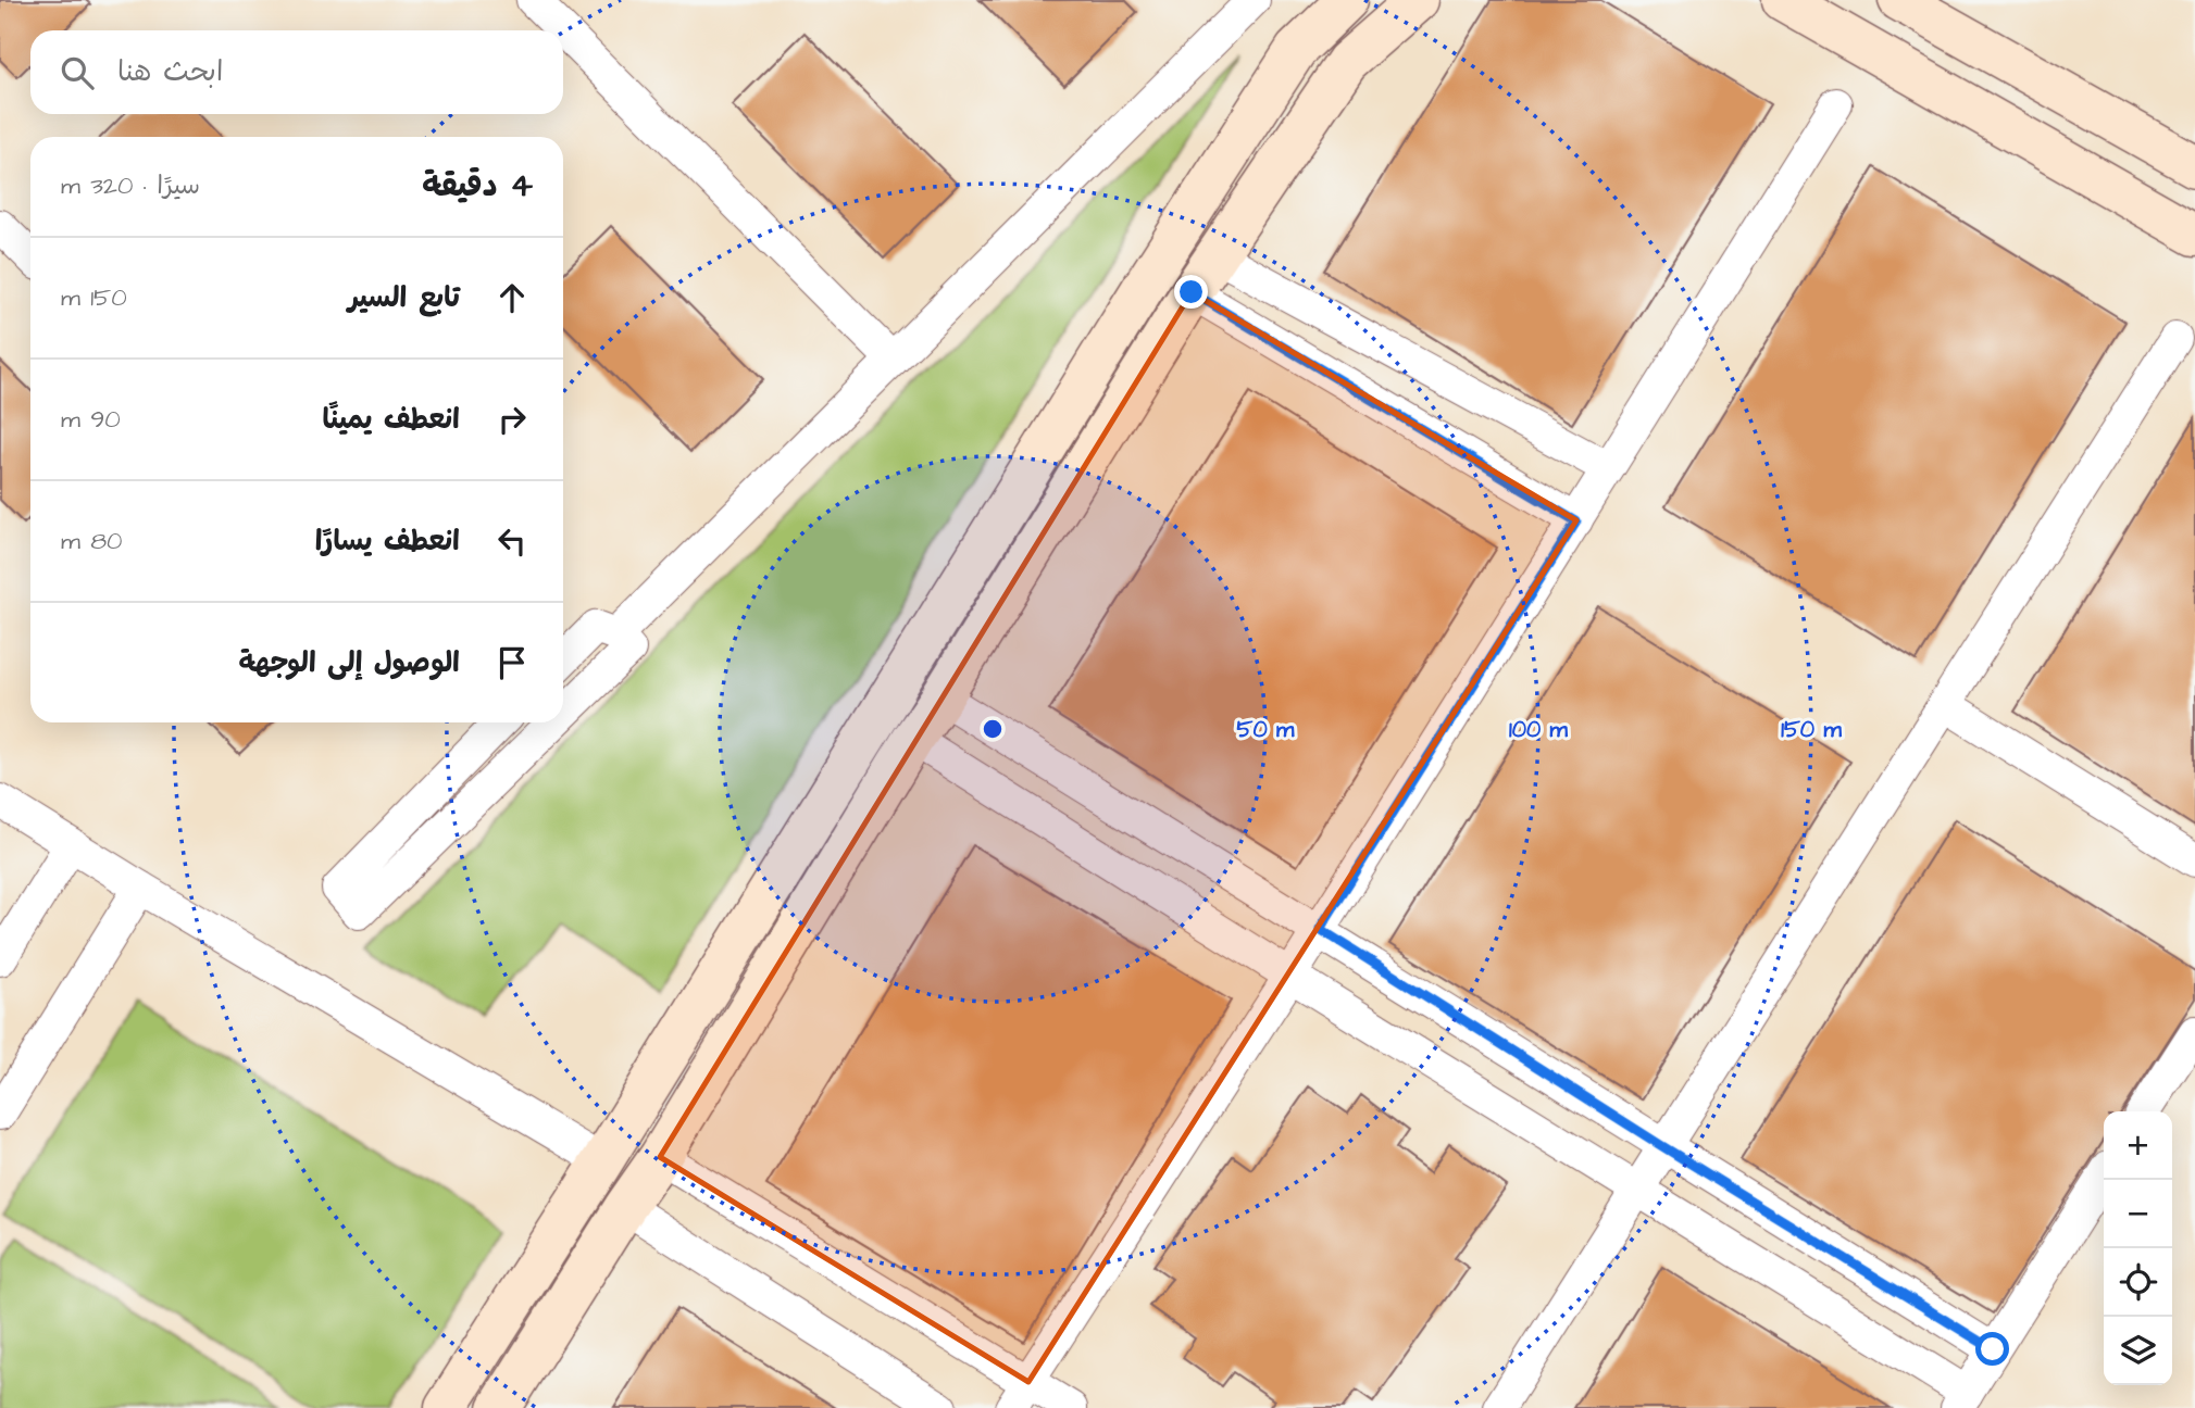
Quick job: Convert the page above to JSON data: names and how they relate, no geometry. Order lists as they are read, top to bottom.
{
  "page": {
    "search": "ابحث هنا",
    "heading": ["4 دقيقة", "سيرًا · 320 m"],
    "list": [
      ["تابع السير", "150 m"],
      ["انعطف يمينًا", "90 m"],
      ["انعطف يسارًا", "80 m"],
      "الوصول إلى الوجهة"
    ],
    "map_buttons": ["+", "−"]
  },
  "rings": ["50 m", "100 m", "150 m"]
}
